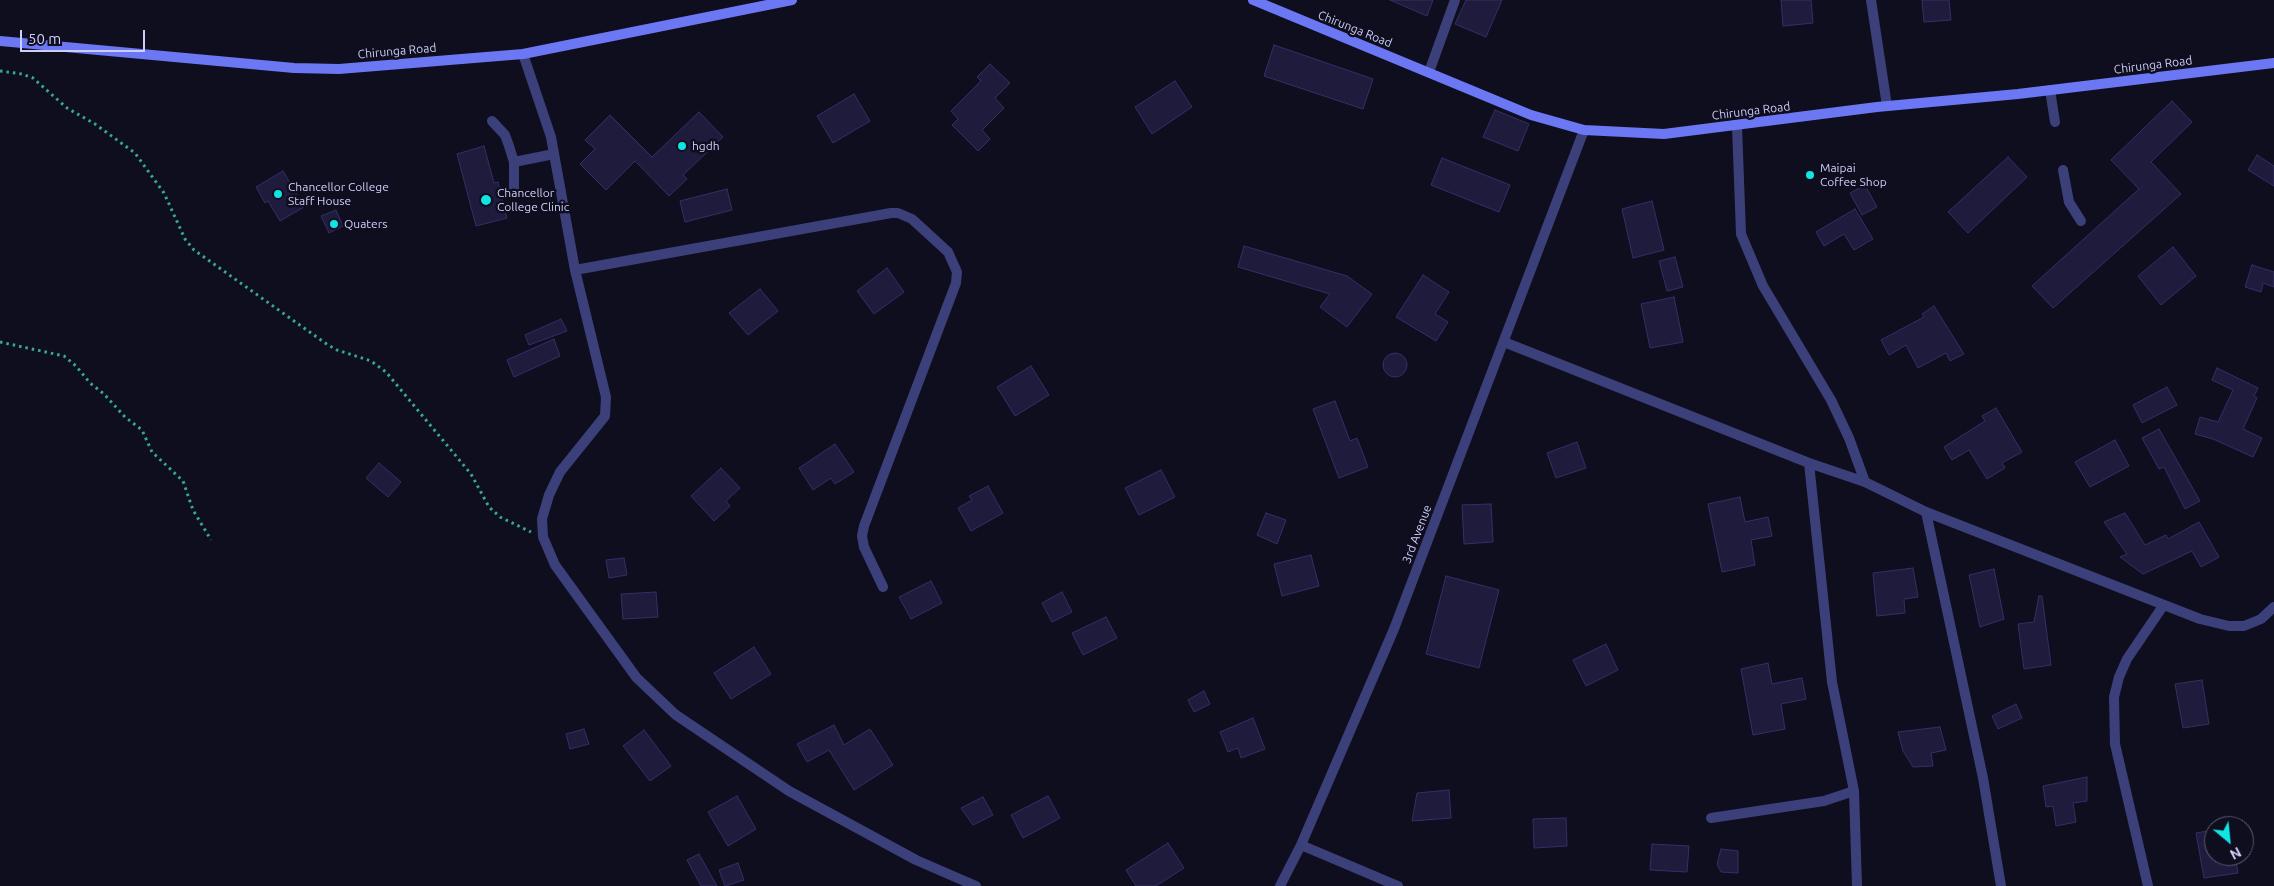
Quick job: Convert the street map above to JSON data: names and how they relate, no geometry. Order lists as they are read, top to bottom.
{
  "streets": {
    "street": ["Chirunga Road", "3rd Avenue"]
  },
  "crossings": [
    ["Chirunga Road", "3rd Avenue"]
  ],
  "places": [
    "hgdh",
    "Maipai Coffee Shop",
    "Chancellor College Staff House",
    "Chancellor College Clinic",
    "Quaters"
  ],
  "scale_bar": "50 m",
  "north": "bottom right"
}
